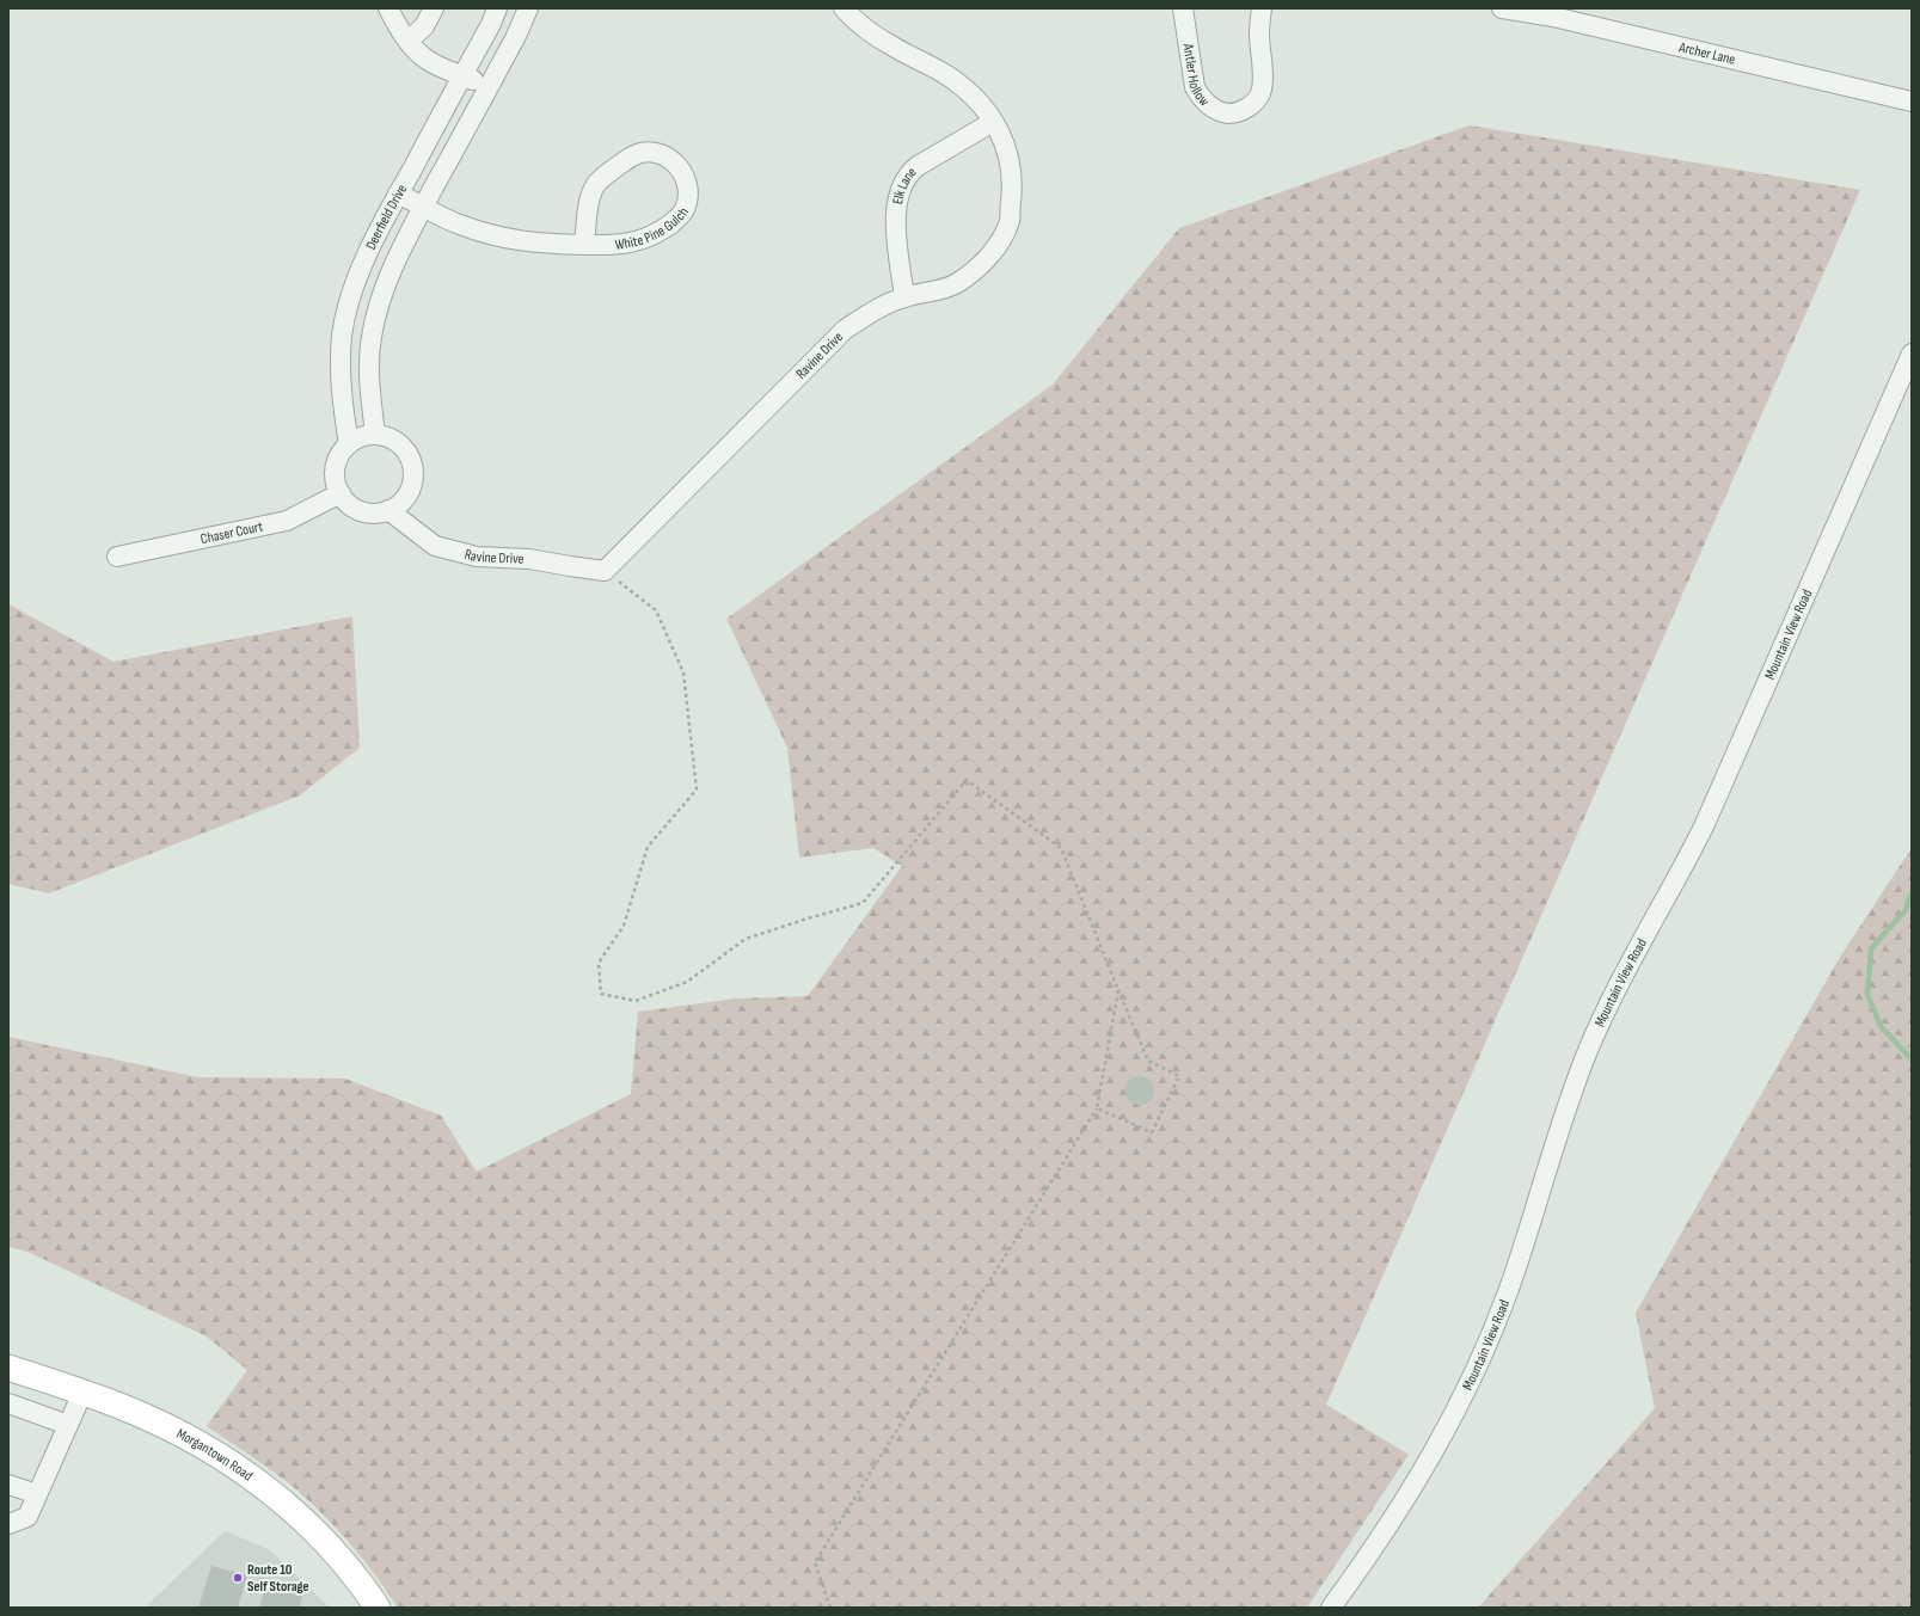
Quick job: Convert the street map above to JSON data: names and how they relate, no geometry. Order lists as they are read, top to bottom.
{
  "streets": {
    "main road": ["Morgantown Road"],
    "street": [
      "Archer Lane",
      "Antler Hollow",
      "Elk Lane",
      "Deerfield Drive",
      "White Pine Gulch",
      "Ravine Drive",
      "Chaser Court",
      "Mountain View Road"
    ]
  },
  "crossings": [
    ["Elk Lane", "Ravine Drive"],
    ["Deerfield Drive", "White Pine Gulch"],
    ["Deerfield Drive", "Ravine Drive"],
    ["Deerfield Drive", "Chaser Court"],
    ["Ravine Drive", "Chaser Court"]
  ],
  "places": ["Route 10 Self Storage"]
}
